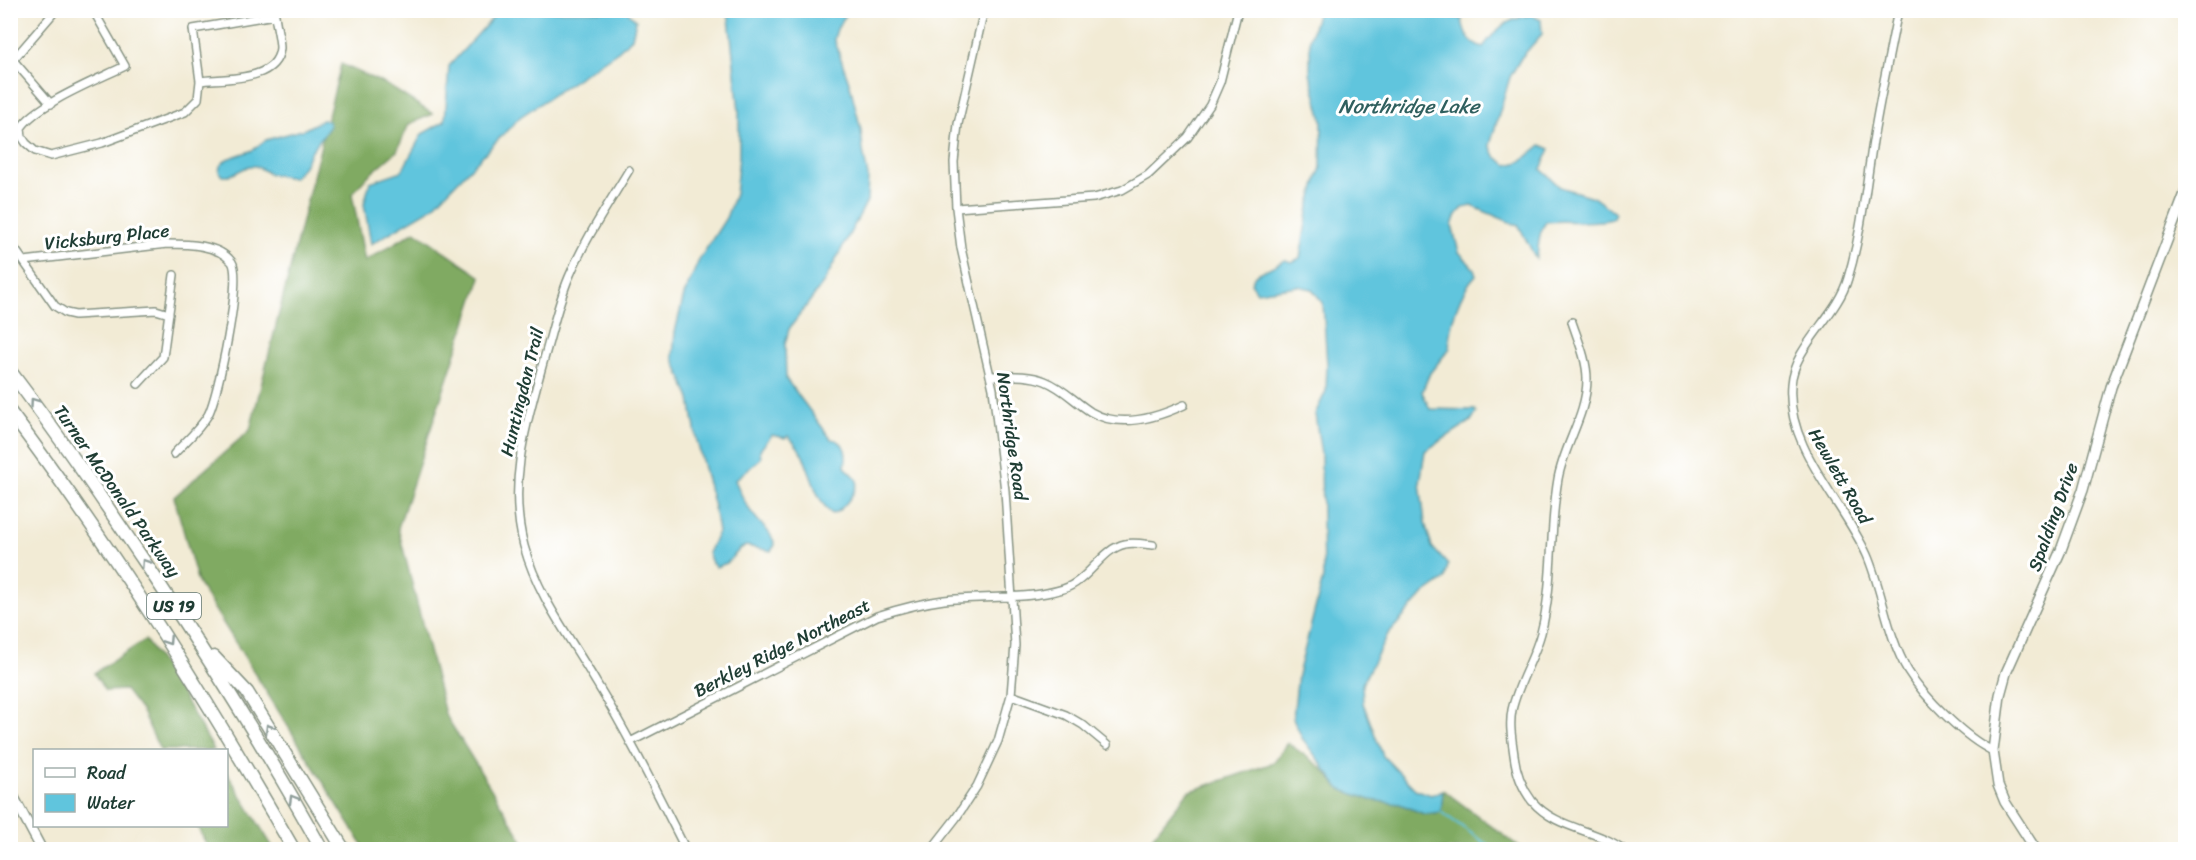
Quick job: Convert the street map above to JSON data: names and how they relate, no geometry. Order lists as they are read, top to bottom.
{
  "streets": {
    "highway": ["Turner McDonald Parkway", "US 19"],
    "street": [
      "Vicksburg Place",
      "Huntingdon Trail",
      "Northridge Road",
      "Hewlett Road",
      "Spalding Drive",
      "Berkley Ridge Northeast"
    ]
  },
  "crossings": [
    ["Huntingdon Trail", "Berkley Ridge Northeast"],
    ["Northridge Road", "Berkley Ridge Northeast"],
    ["Hewlett Road", "Spalding Drive"]
  ],
  "water": ["Northridge Lake"],
  "legend": ["Road", "Water"]
}
